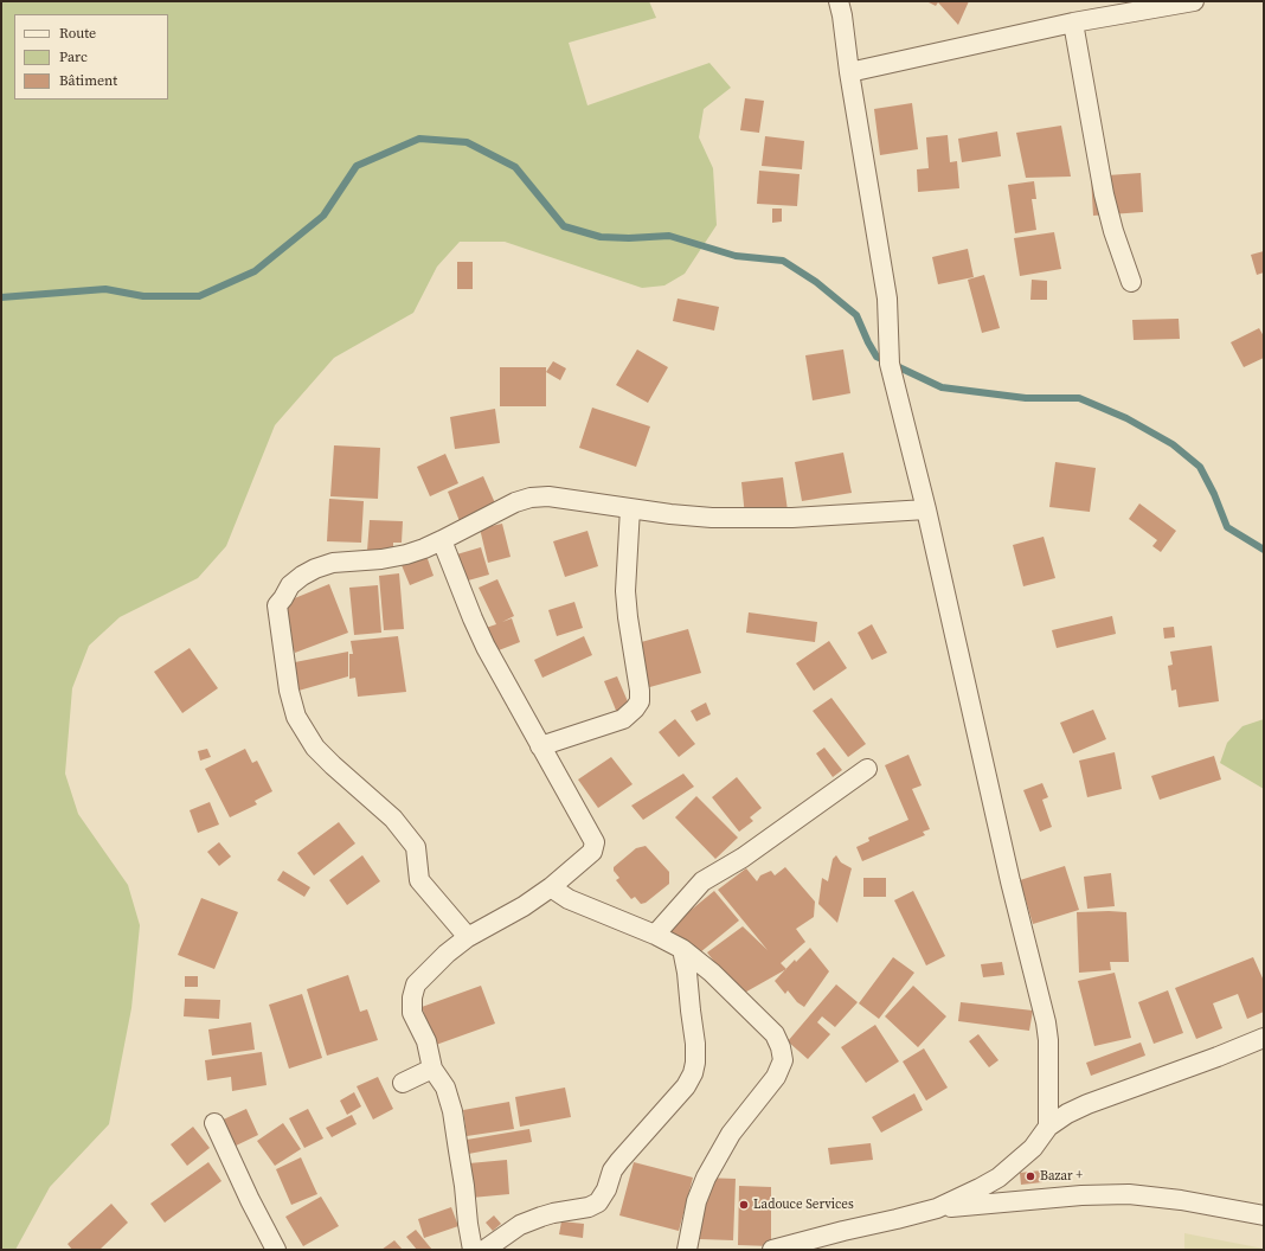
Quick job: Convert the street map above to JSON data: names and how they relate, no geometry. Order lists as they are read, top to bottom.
{
  "places": ["Bazar +", "Ladouce Services"],
  "legend": ["Route", "Parc", "Bâtiment"]
}
